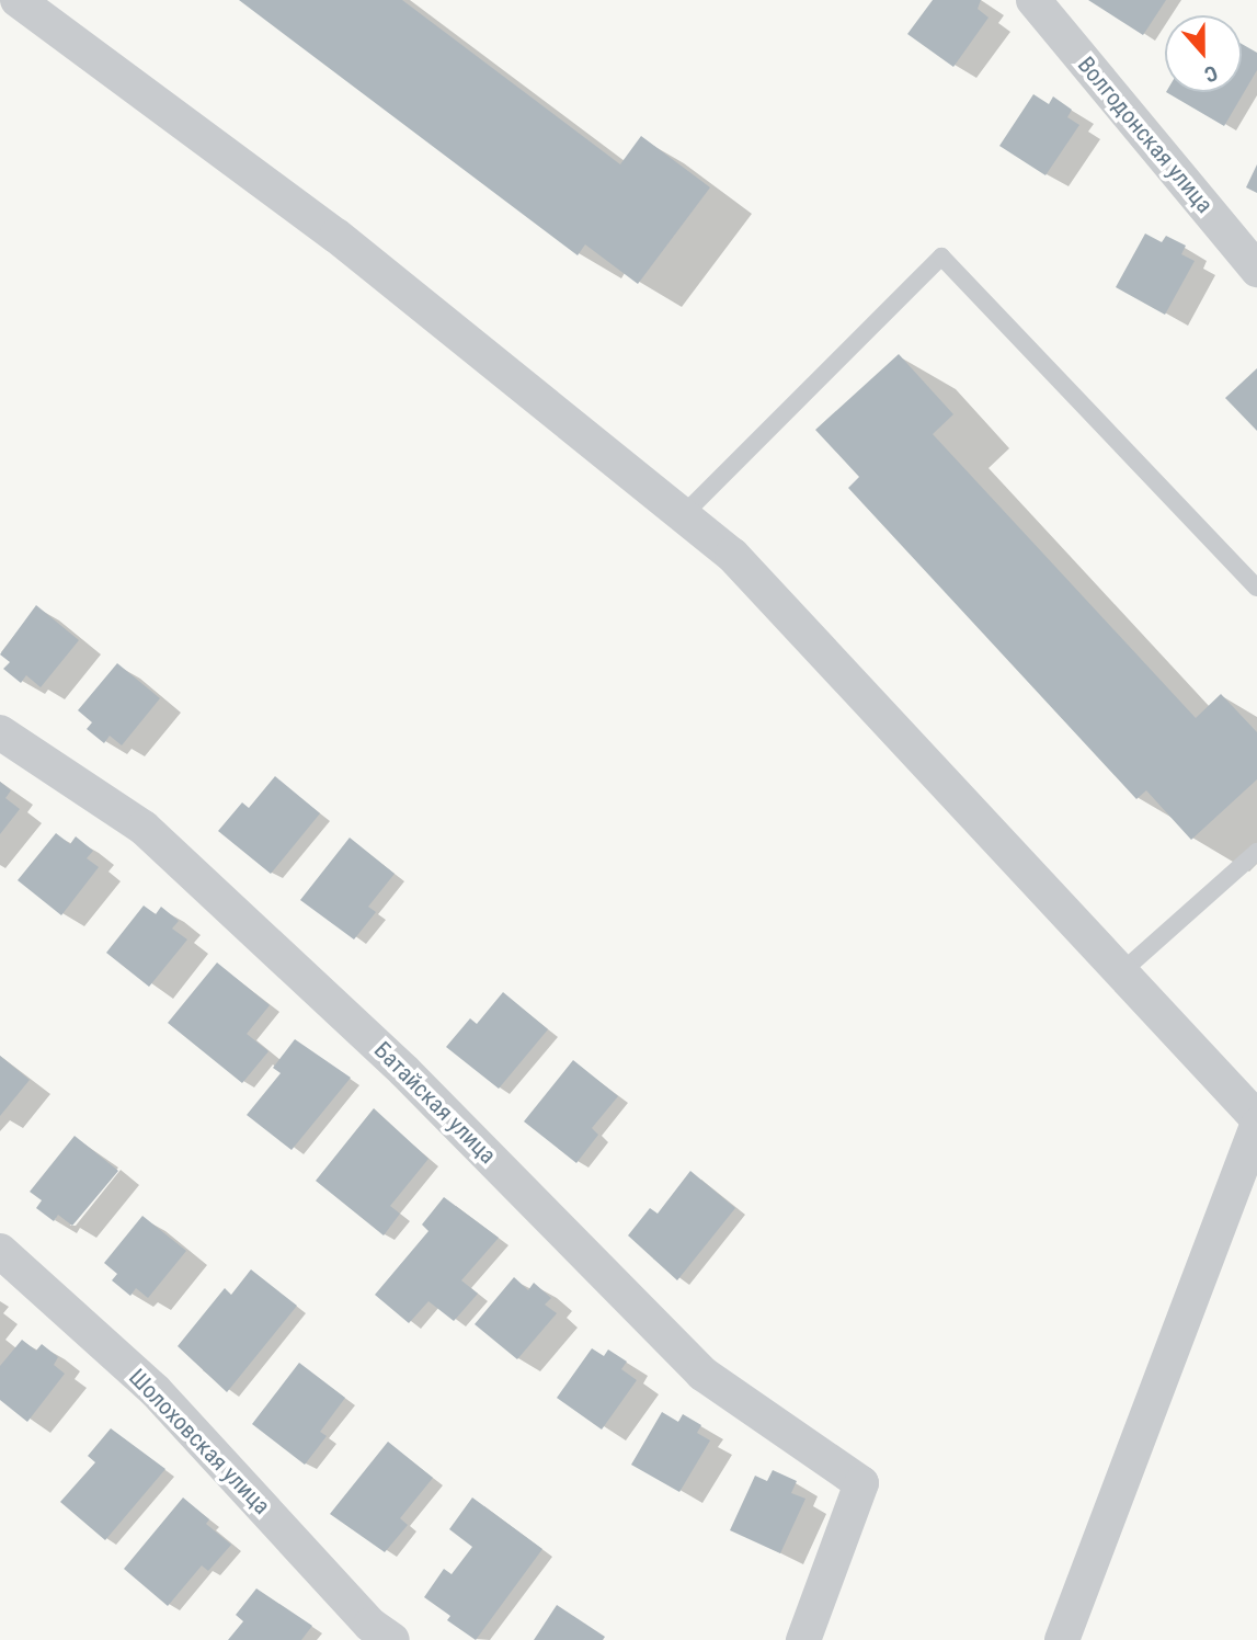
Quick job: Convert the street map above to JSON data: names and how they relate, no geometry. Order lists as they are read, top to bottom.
{
  "streets": {
    "street": ["Волгодонская улица", "Батайская улица", "Шолоховская улица"]
  },
  "north": "bottom"
}
